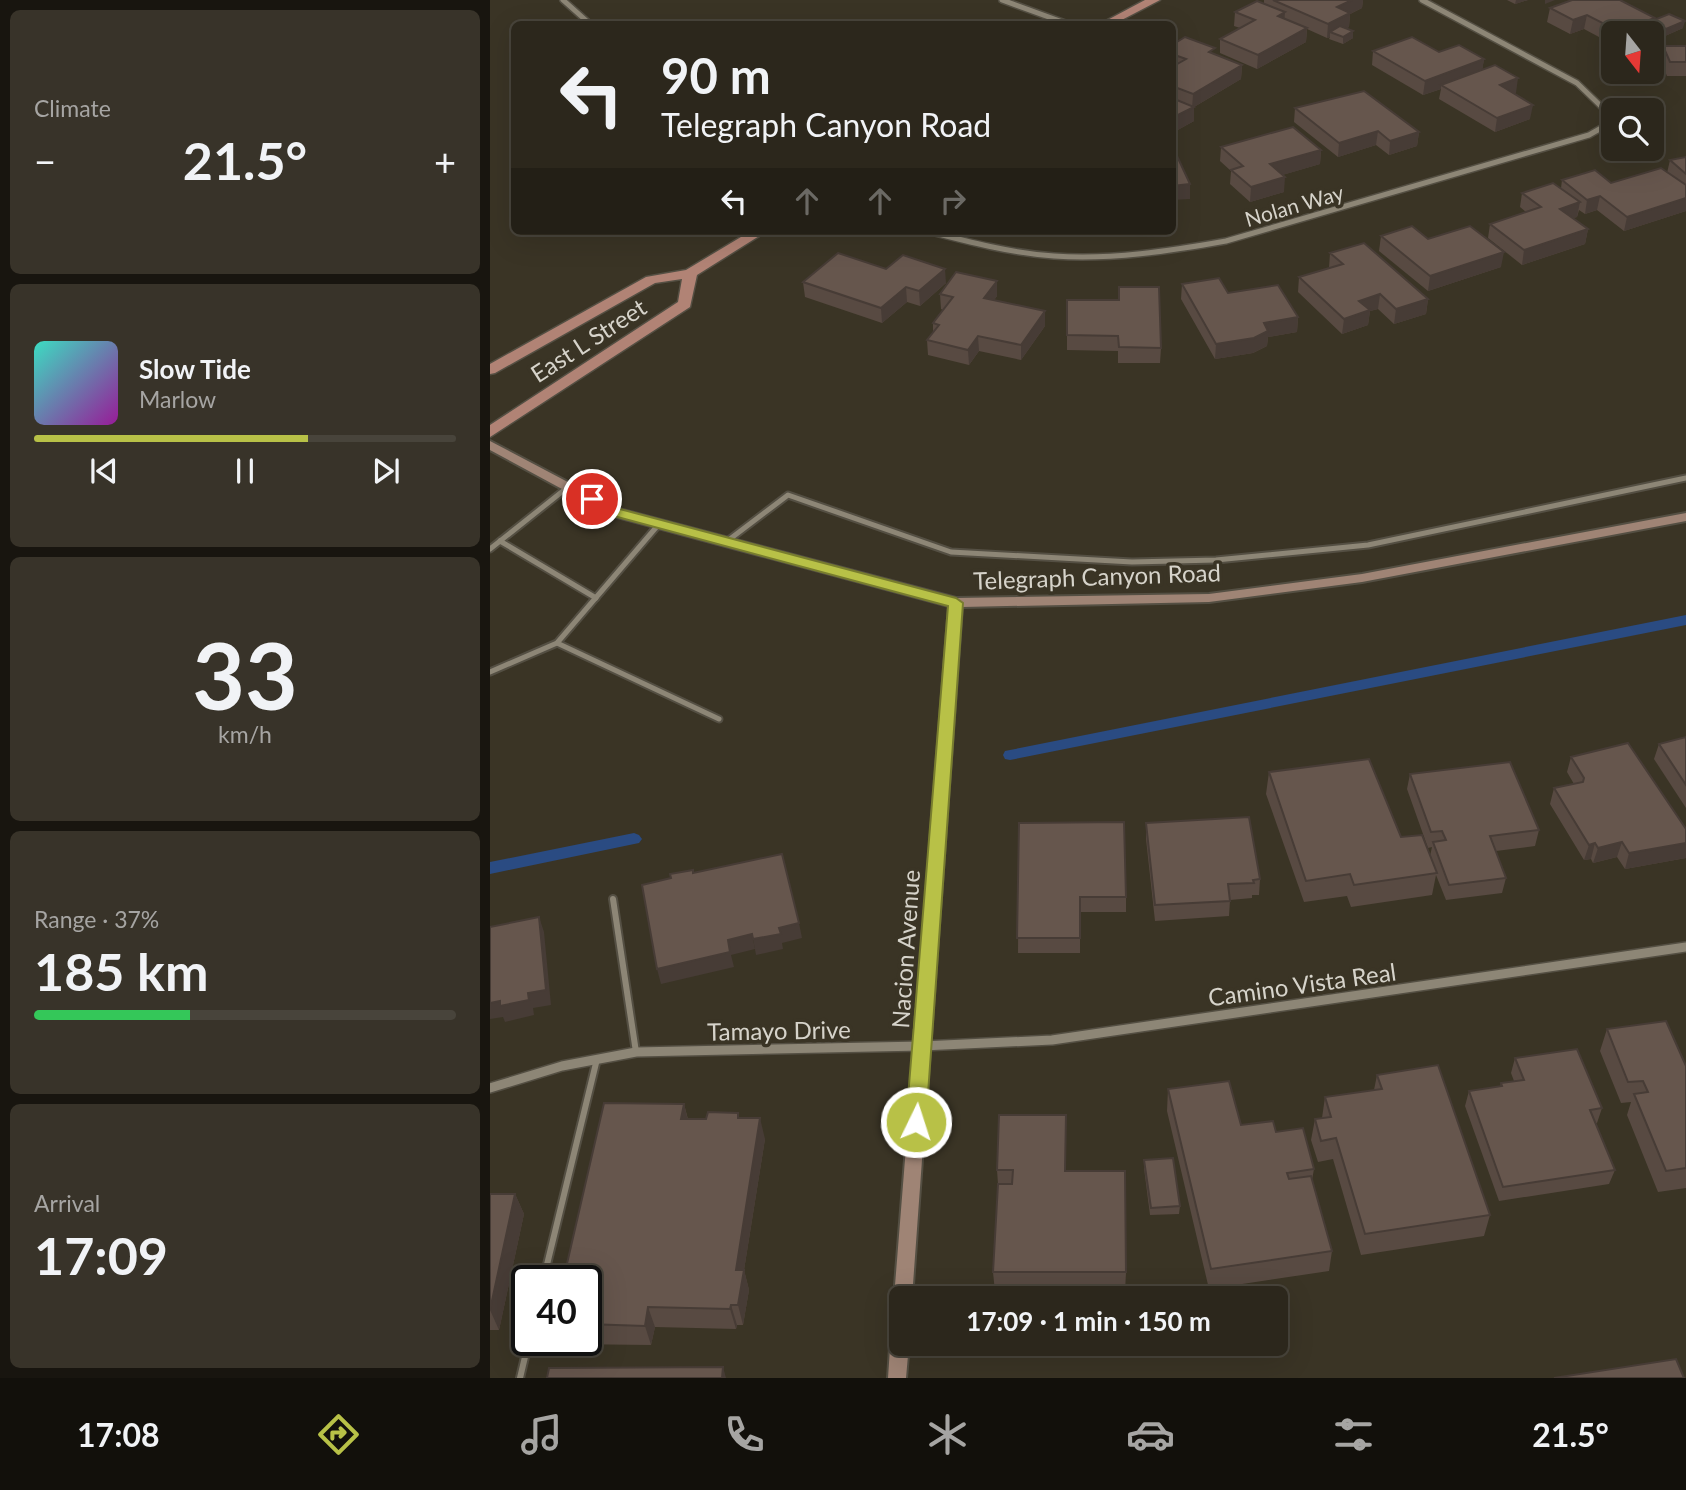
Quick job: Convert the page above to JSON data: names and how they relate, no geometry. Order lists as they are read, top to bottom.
{
  "streets": {
    "main road": ["East L Street"],
    "street": [
      "Nolan Way",
      "Telegraph Canyon Road",
      "Nacion Avenue",
      "Camino Vista Real",
      "Tamayo Drive"
    ]
  },
  "crossings": [
    ["Telegraph Canyon Road", "Nacion Avenue"],
    ["Nacion Avenue", "Camino Vista Real"],
    ["Nacion Avenue", "Tamayo Drive"],
    ["Camino Vista Real", "Tamayo Drive"]
  ],
  "north": "bottom",
  "page": {
    "tile": [
      "Climate",
      ["33", "km/h"],
      ["Range · 37%", "185 km"],
      ["Arrival", "17:09"]
    ],
    "turn": ["90 m", "Telegraph Canyon Road"],
    "heat": ["−", "21.5°", "+"],
    "song": ["Slow Tide", "Marlow"],
    "limit": "40",
    "trip": "17:09 · 1 min · 150 m",
    "tabs": ["17:08", "21.5°"]
  }
}
